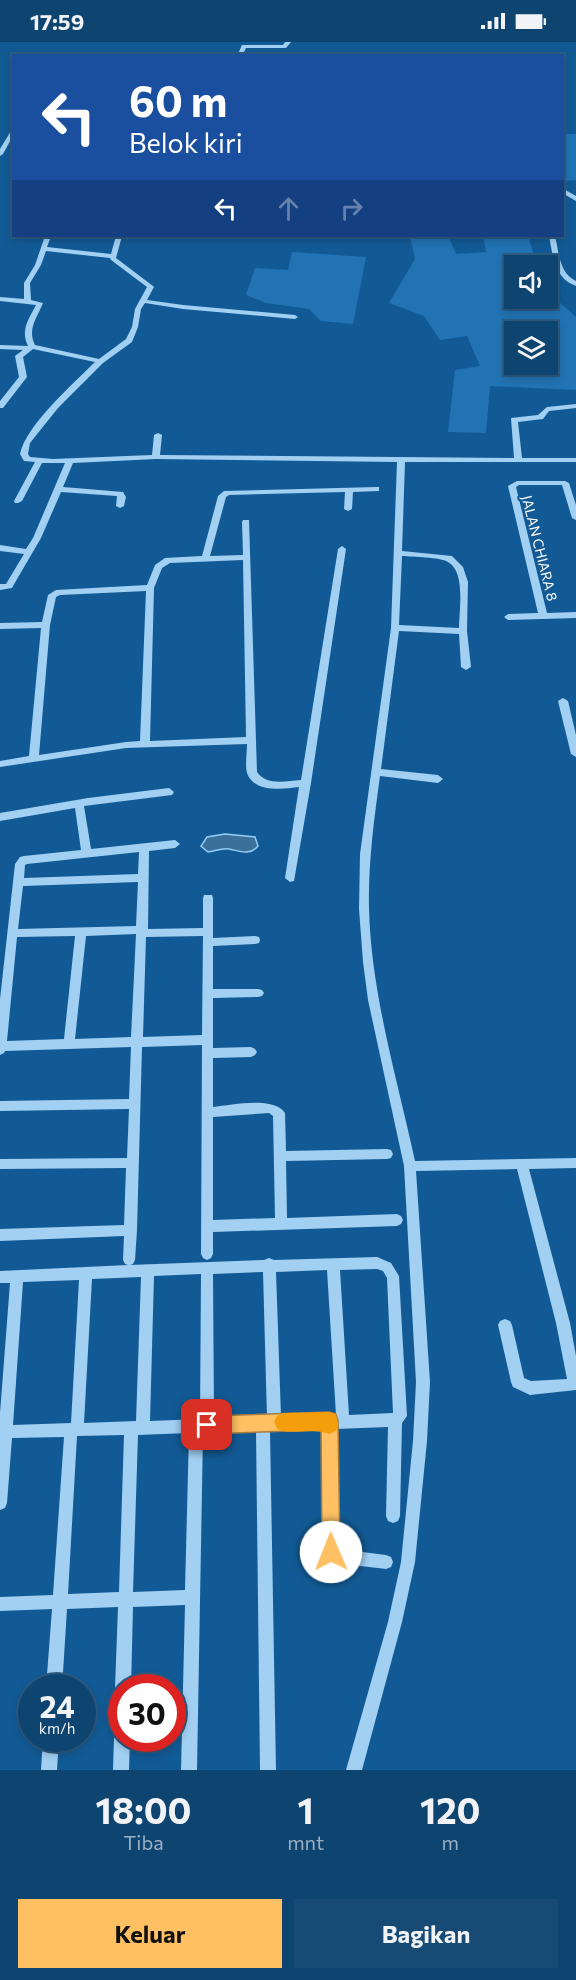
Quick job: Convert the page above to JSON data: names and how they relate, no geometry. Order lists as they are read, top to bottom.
{
  "streets": {
    "street": ["JALAN CHIARA 8"]
  },
  "page": {
    "status": "17:59",
    "turn": ["60 m", "Belok kiri"],
    "speed": "24 km/h",
    "limit": "30",
    "eta": [
      "18:00",
      "Tiba",
      "1",
      "mnt",
      "120",
      "m"
    ],
    "buttons": ["Keluar", "Bagikan"]
  }
}
